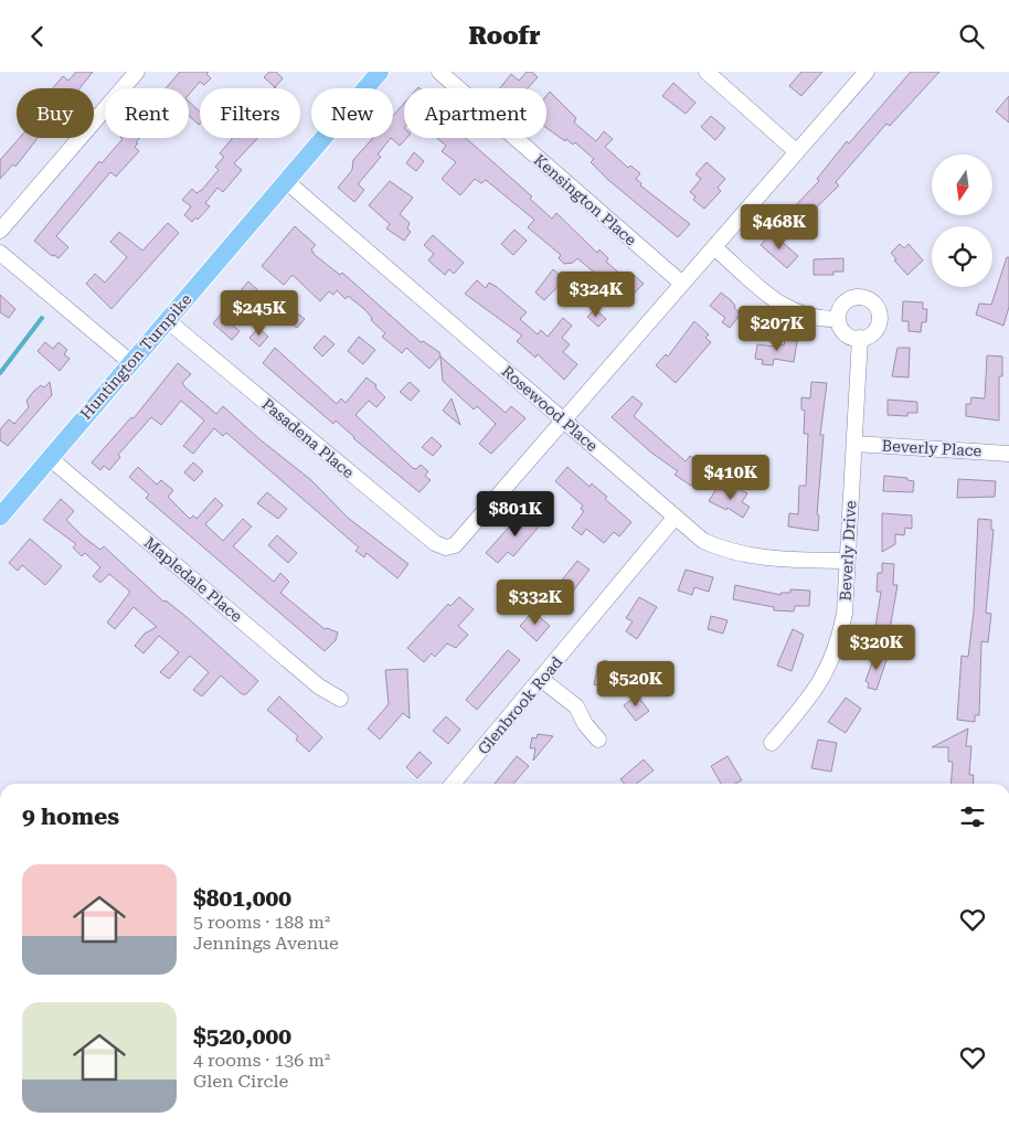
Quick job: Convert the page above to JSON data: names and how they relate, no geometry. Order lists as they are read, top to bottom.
{
  "streets": {
    "main road": ["Huntington Turnpike"],
    "street": [
      "Kensington Place",
      "Rosewood Place",
      "Pasadena Place",
      "Beverly Place",
      "Beverly Drive",
      "Mapledale Place",
      "Glenbrook Road"
    ]
  },
  "crossings": [
    ["Huntington Turnpike", "Rosewood Place"],
    ["Huntington Turnpike", "Pasadena Place"],
    ["Huntington Turnpike", "Mapledale Place"],
    ["Rosewood Place", "Pasadena Place"],
    ["Rosewood Place", "Beverly Drive"],
    ["Rosewood Place", "Glenbrook Road"],
    ["Beverly Place", "Beverly Drive"]
  ],
  "north": "bottom",
  "page": {
    "header": "Roofr",
    "chip": [
      "Buy",
      "Rent",
      "Filters",
      "New",
      "Apartment"
    ],
    "price": [
      "$468K",
      "$324K",
      "$245K",
      "$207K",
      "$410K",
      "$801K",
      "$332K",
      "$320K",
      "$520K"
    ],
    "heading": "9 homes",
    "list": [
      {
        "name": "$801,000",
        "note": "5 rooms · 188 m² · Jennings Avenue"
      },
      {
        "name": "$520,000",
        "note": "4 rooms · 136 m² · Glen Circle"
      }
    ]
  }
}
